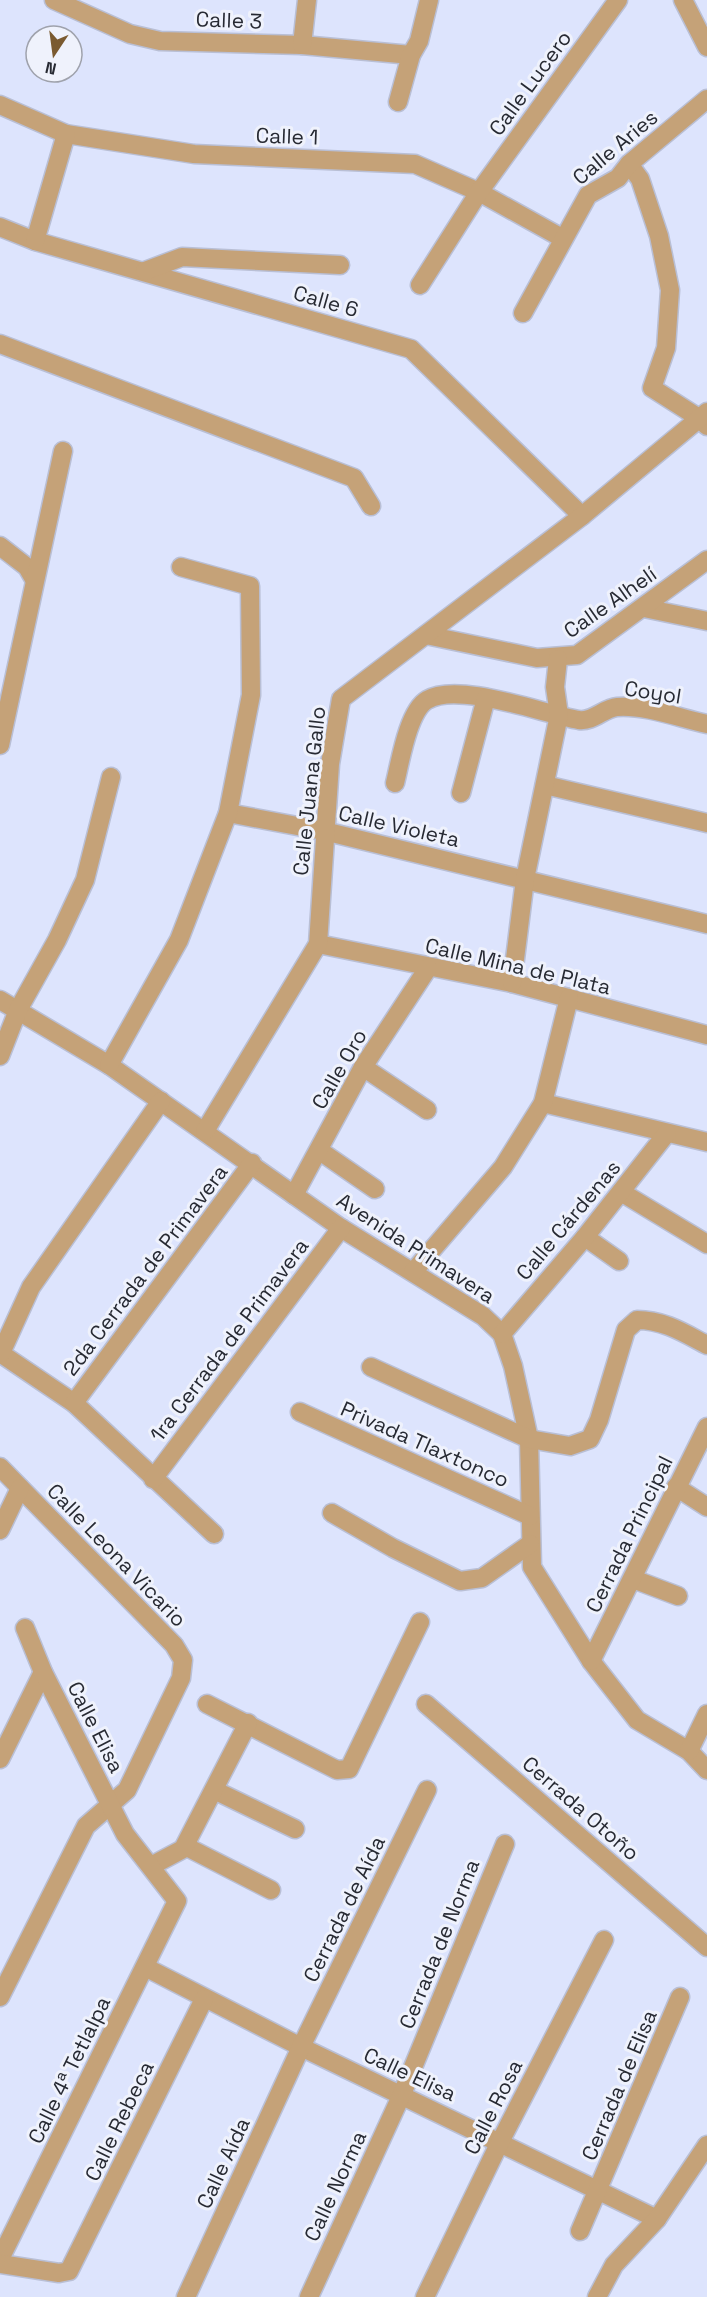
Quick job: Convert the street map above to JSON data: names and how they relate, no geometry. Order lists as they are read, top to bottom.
{
  "streets": {
    "street": [
      "Calle 3",
      "Calle Lucero",
      "Calle 1",
      "Calle Aries",
      "Calle 6",
      "Calle Alhelí",
      "Coyol",
      "Calle Juana Gallo",
      "Calle Violeta",
      "Calle Mina de Plata",
      "Calle Oro",
      "Calle Cárdenas",
      "Avenida Primavera",
      "2da Cerrada de Primavera",
      "1ra Cerrada de Primavera",
      "Privada Tlaxtonco",
      "Cerrada Principal",
      "Calle Leona Vicario",
      "Calle Elisa",
      "Cerrada Otoño",
      "Cerrada de Aída",
      "Cerrada de Norma",
      "Calle 4ª Tetlalpa",
      "Cerrada de Elisa",
      "Calle Rosa",
      "Calle Rebeca",
      "Calle Aída",
      "Calle Norma"
    ]
  },
  "crossings": [
    ["Calle Lucero", "Calle 1"],
    ["Calle 1", "Calle Aries"],
    ["Calle 6", "Calle Juana Gallo"],
    ["Calle Alhelí", "Calle Juana Gallo"],
    ["Calle Juana Gallo", "Calle Violeta"],
    ["Calle Juana Gallo", "Calle Mina de Plata"],
    ["Calle Juana Gallo", "Avenida Primavera"],
    ["Calle Mina de Plata", "Calle Oro"],
    ["Calle Oro", "Avenida Primavera"],
    ["Calle Cárdenas", "Avenida Primavera"],
    ["Avenida Primavera", "2da Cerrada de Primavera"],
    ["Avenida Primavera", "1ra Cerrada de Primavera"],
    ["Avenida Primavera", "Privada Tlaxtonco"],
    ["Avenida Primavera", "Cerrada Principal"],
    ["Calle Leona Vicario", "Calle Elisa"],
    ["Calle Elisa", "Cerrada de Aída"],
    ["Calle Elisa", "Cerrada de Norma"],
    ["Calle Elisa", "Calle 4ª Tetlalpa"],
    ["Calle Elisa", "Cerrada de Elisa"],
    ["Calle Elisa", "Calle Rosa"],
    ["Calle Elisa", "Calle Rebeca"],
    ["Calle Elisa", "Calle Aída"],
    ["Calle Elisa", "Calle Norma"],
    ["Cerrada de Aída", "Calle Aída"],
    ["Cerrada de Norma", "Calle Norma"],
    ["Calle 4ª Tetlalpa", "Calle Rebeca"]
  ],
  "north": "bottom"
}
